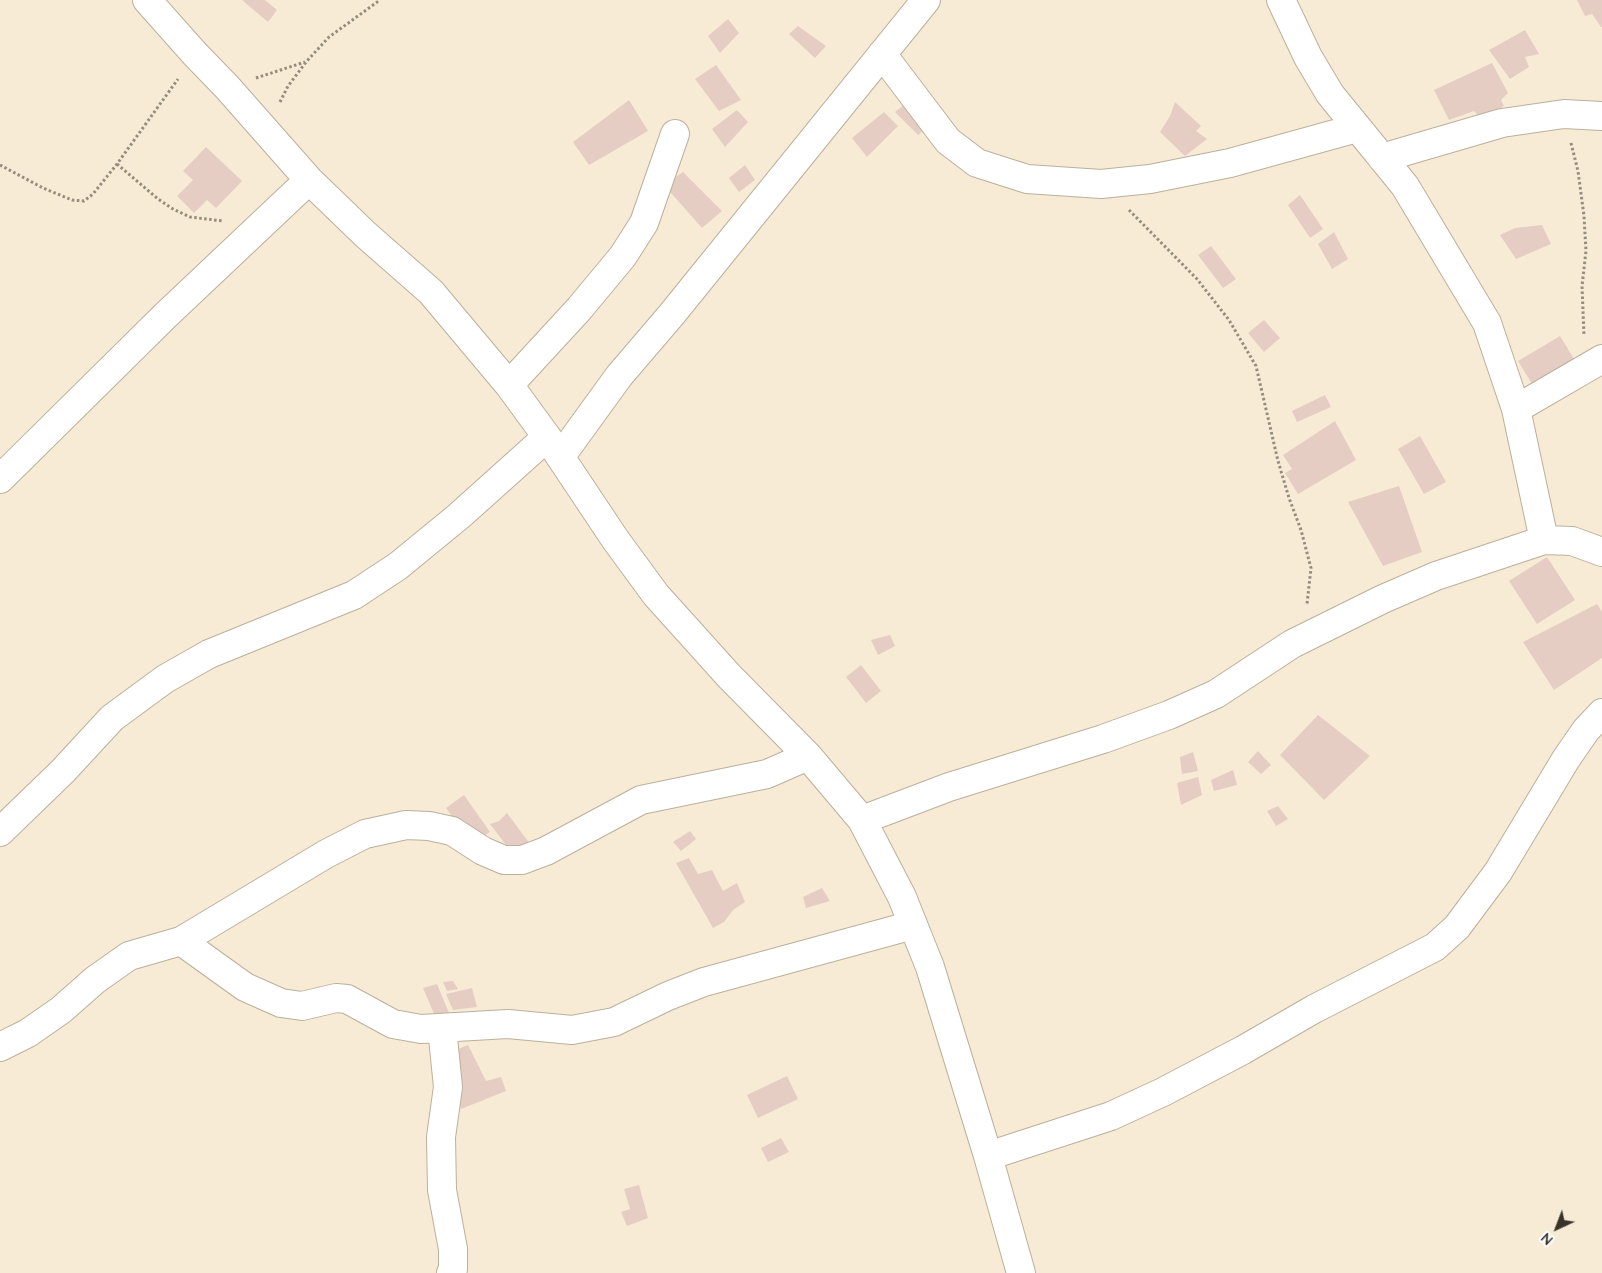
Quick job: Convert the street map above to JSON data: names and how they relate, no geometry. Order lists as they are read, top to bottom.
{
  "north": "bottom left"
}
